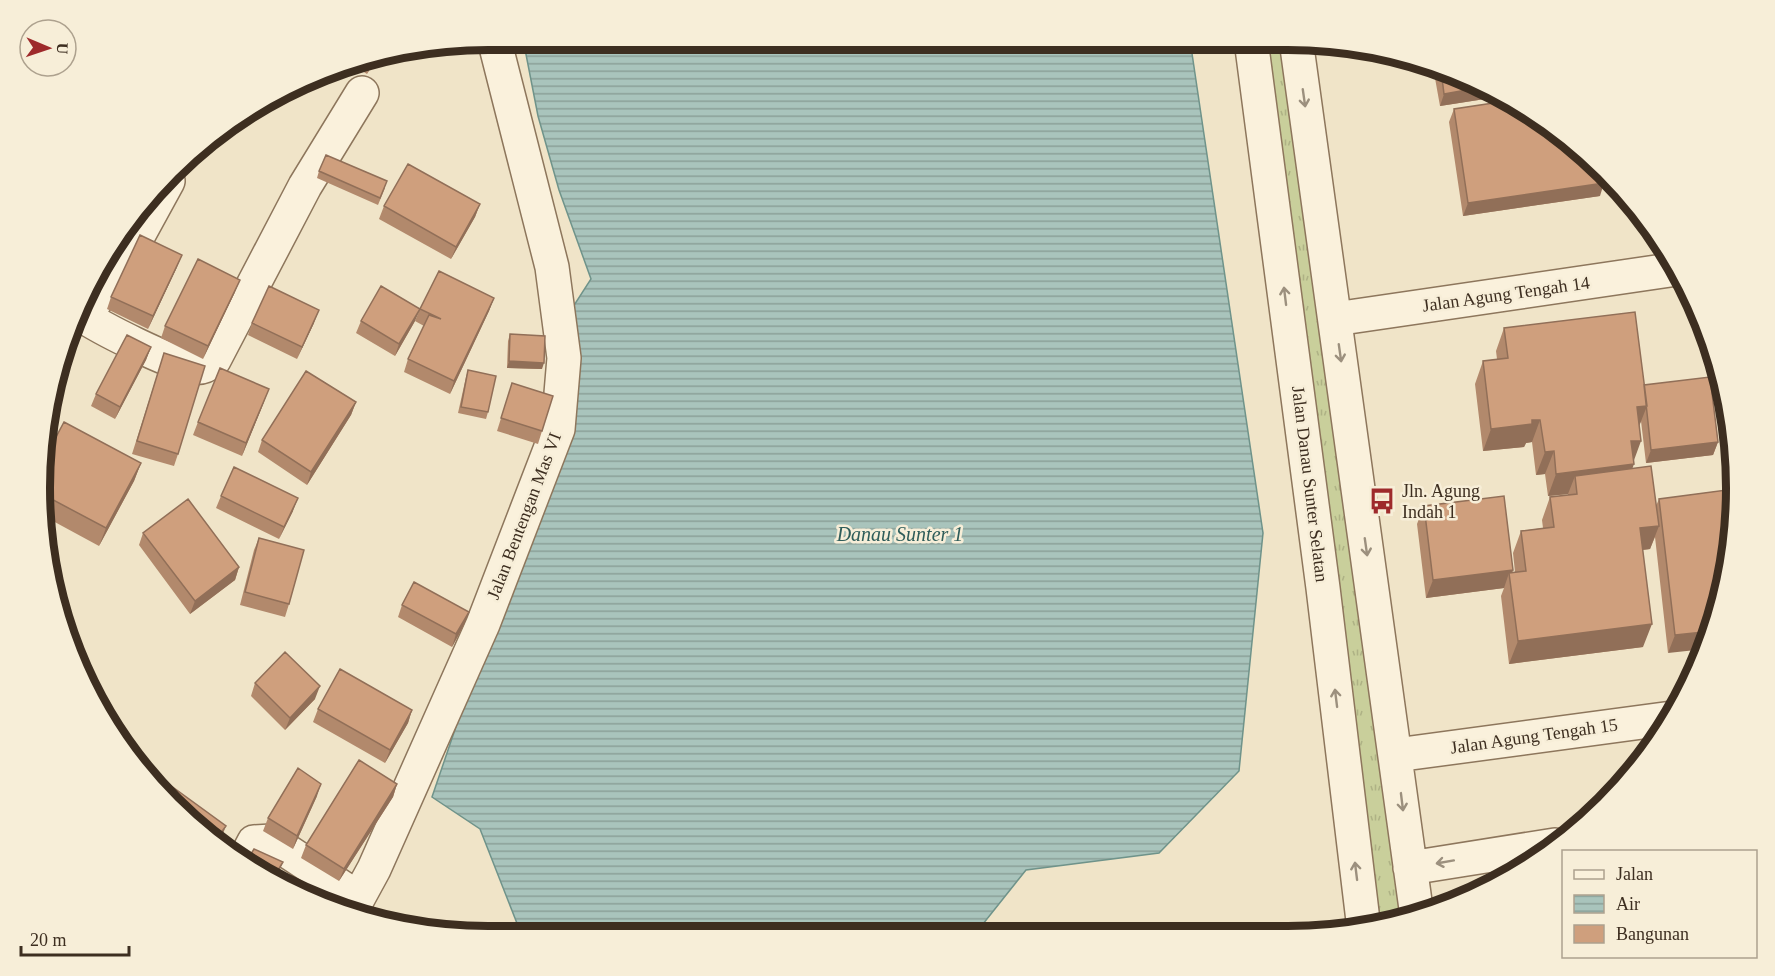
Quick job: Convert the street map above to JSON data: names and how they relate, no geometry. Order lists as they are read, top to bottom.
{
  "streets": {
    "street": [
      "Jalan Agung Tengah 14",
      "Jalan Danau Sunter Selatan",
      "Jalan Bentengan Mas VI",
      "Jalan Agung Tengah 15"
    ]
  },
  "water": ["Danau Sunter 1"],
  "places": {
    "bus stop": ["Jln. Agung Indah 1"]
  },
  "legend": ["Jalan", "Air", "Bangunan"],
  "scale_bar": "20 m",
  "north": "right"
}
